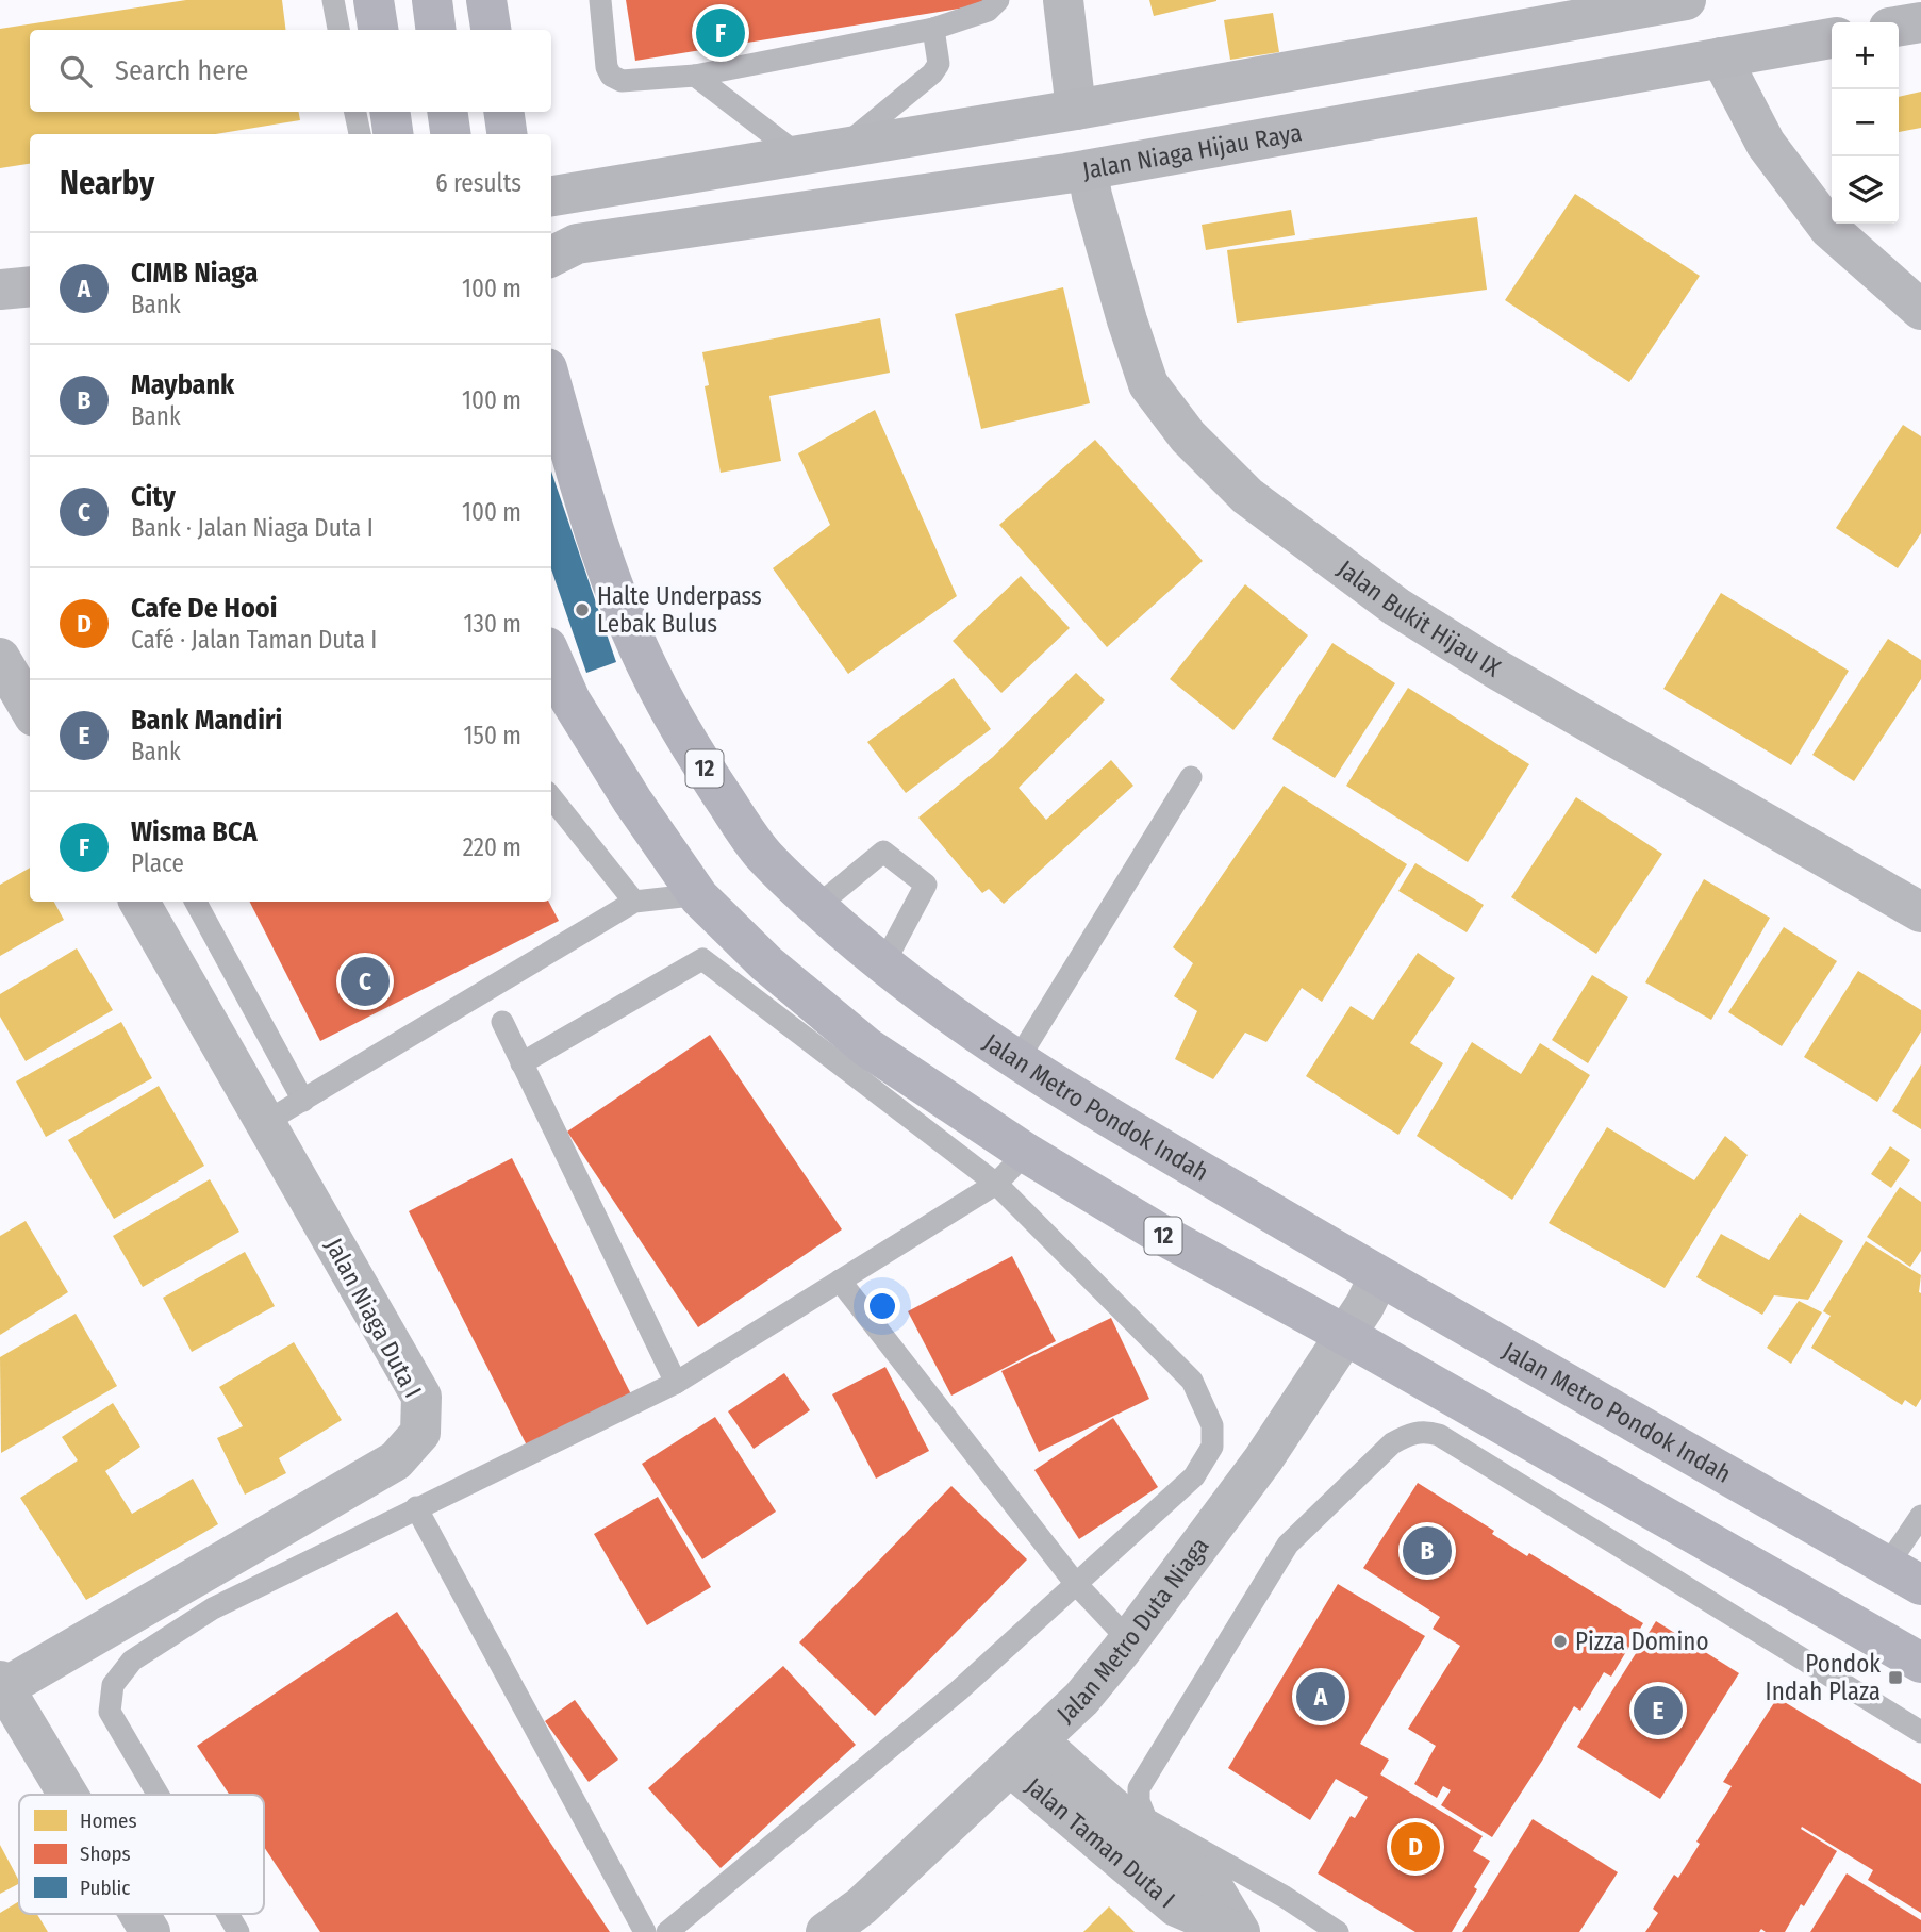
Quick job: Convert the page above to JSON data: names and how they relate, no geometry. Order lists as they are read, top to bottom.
{
  "streets": {
    "highway": ["12", "Jalan Metro Pondok Indah"],
    "street": [
      "Jalan Niaga Hijau Raya",
      "Jalan Bukit Hijau IX",
      "Jalan Niaga Duta I",
      "Jalan Metro Duta Niaga",
      "Jalan Taman Duta I"
    ]
  },
  "crossings": [
    ["Jalan Niaga Hijau Raya", "Jalan Bukit Hijau IX"],
    ["12", "Jalan Metro Duta Niaga"],
    ["Jalan Metro Pondok Indah", "Jalan Metro Duta Niaga"],
    ["Jalan Metro Duta Niaga", "Jalan Taman Duta I"]
  ],
  "places": {
    "other": ["Halte Underpass Lebak Bulus", "Pizza Domino"],
    "transit": ["Pondok Indah Plaza"]
  },
  "legend": ["Homes", "Shops", "Public"],
  "page": {
    "pins": [
      "F",
      "C",
      "B",
      "A",
      "E",
      "D"
    ],
    "map_buttons": ["+", "−"],
    "search": "Search here",
    "heading": ["Nearby", "6 results"],
    "list": [
      {
        "mark": "A",
        "name": "CIMB Niaga",
        "note": "Bank",
        "value": "100 m"
      },
      {
        "mark": "B",
        "name": "Maybank",
        "note": "Bank",
        "value": "100 m"
      },
      {
        "mark": "C",
        "name": "City",
        "note": "Bank · Jalan Niaga Duta I",
        "value": "100 m"
      },
      {
        "mark": "D",
        "name": "Cafe De Hooi",
        "note": "Café · Jalan Taman Duta I",
        "value": "130 m"
      },
      {
        "mark": "E",
        "name": "Bank Mandiri",
        "note": "Bank",
        "value": "150 m"
      },
      {
        "mark": "F",
        "name": "Wisma BCA",
        "note": "Place",
        "value": "220 m"
      }
    ]
  }
}
